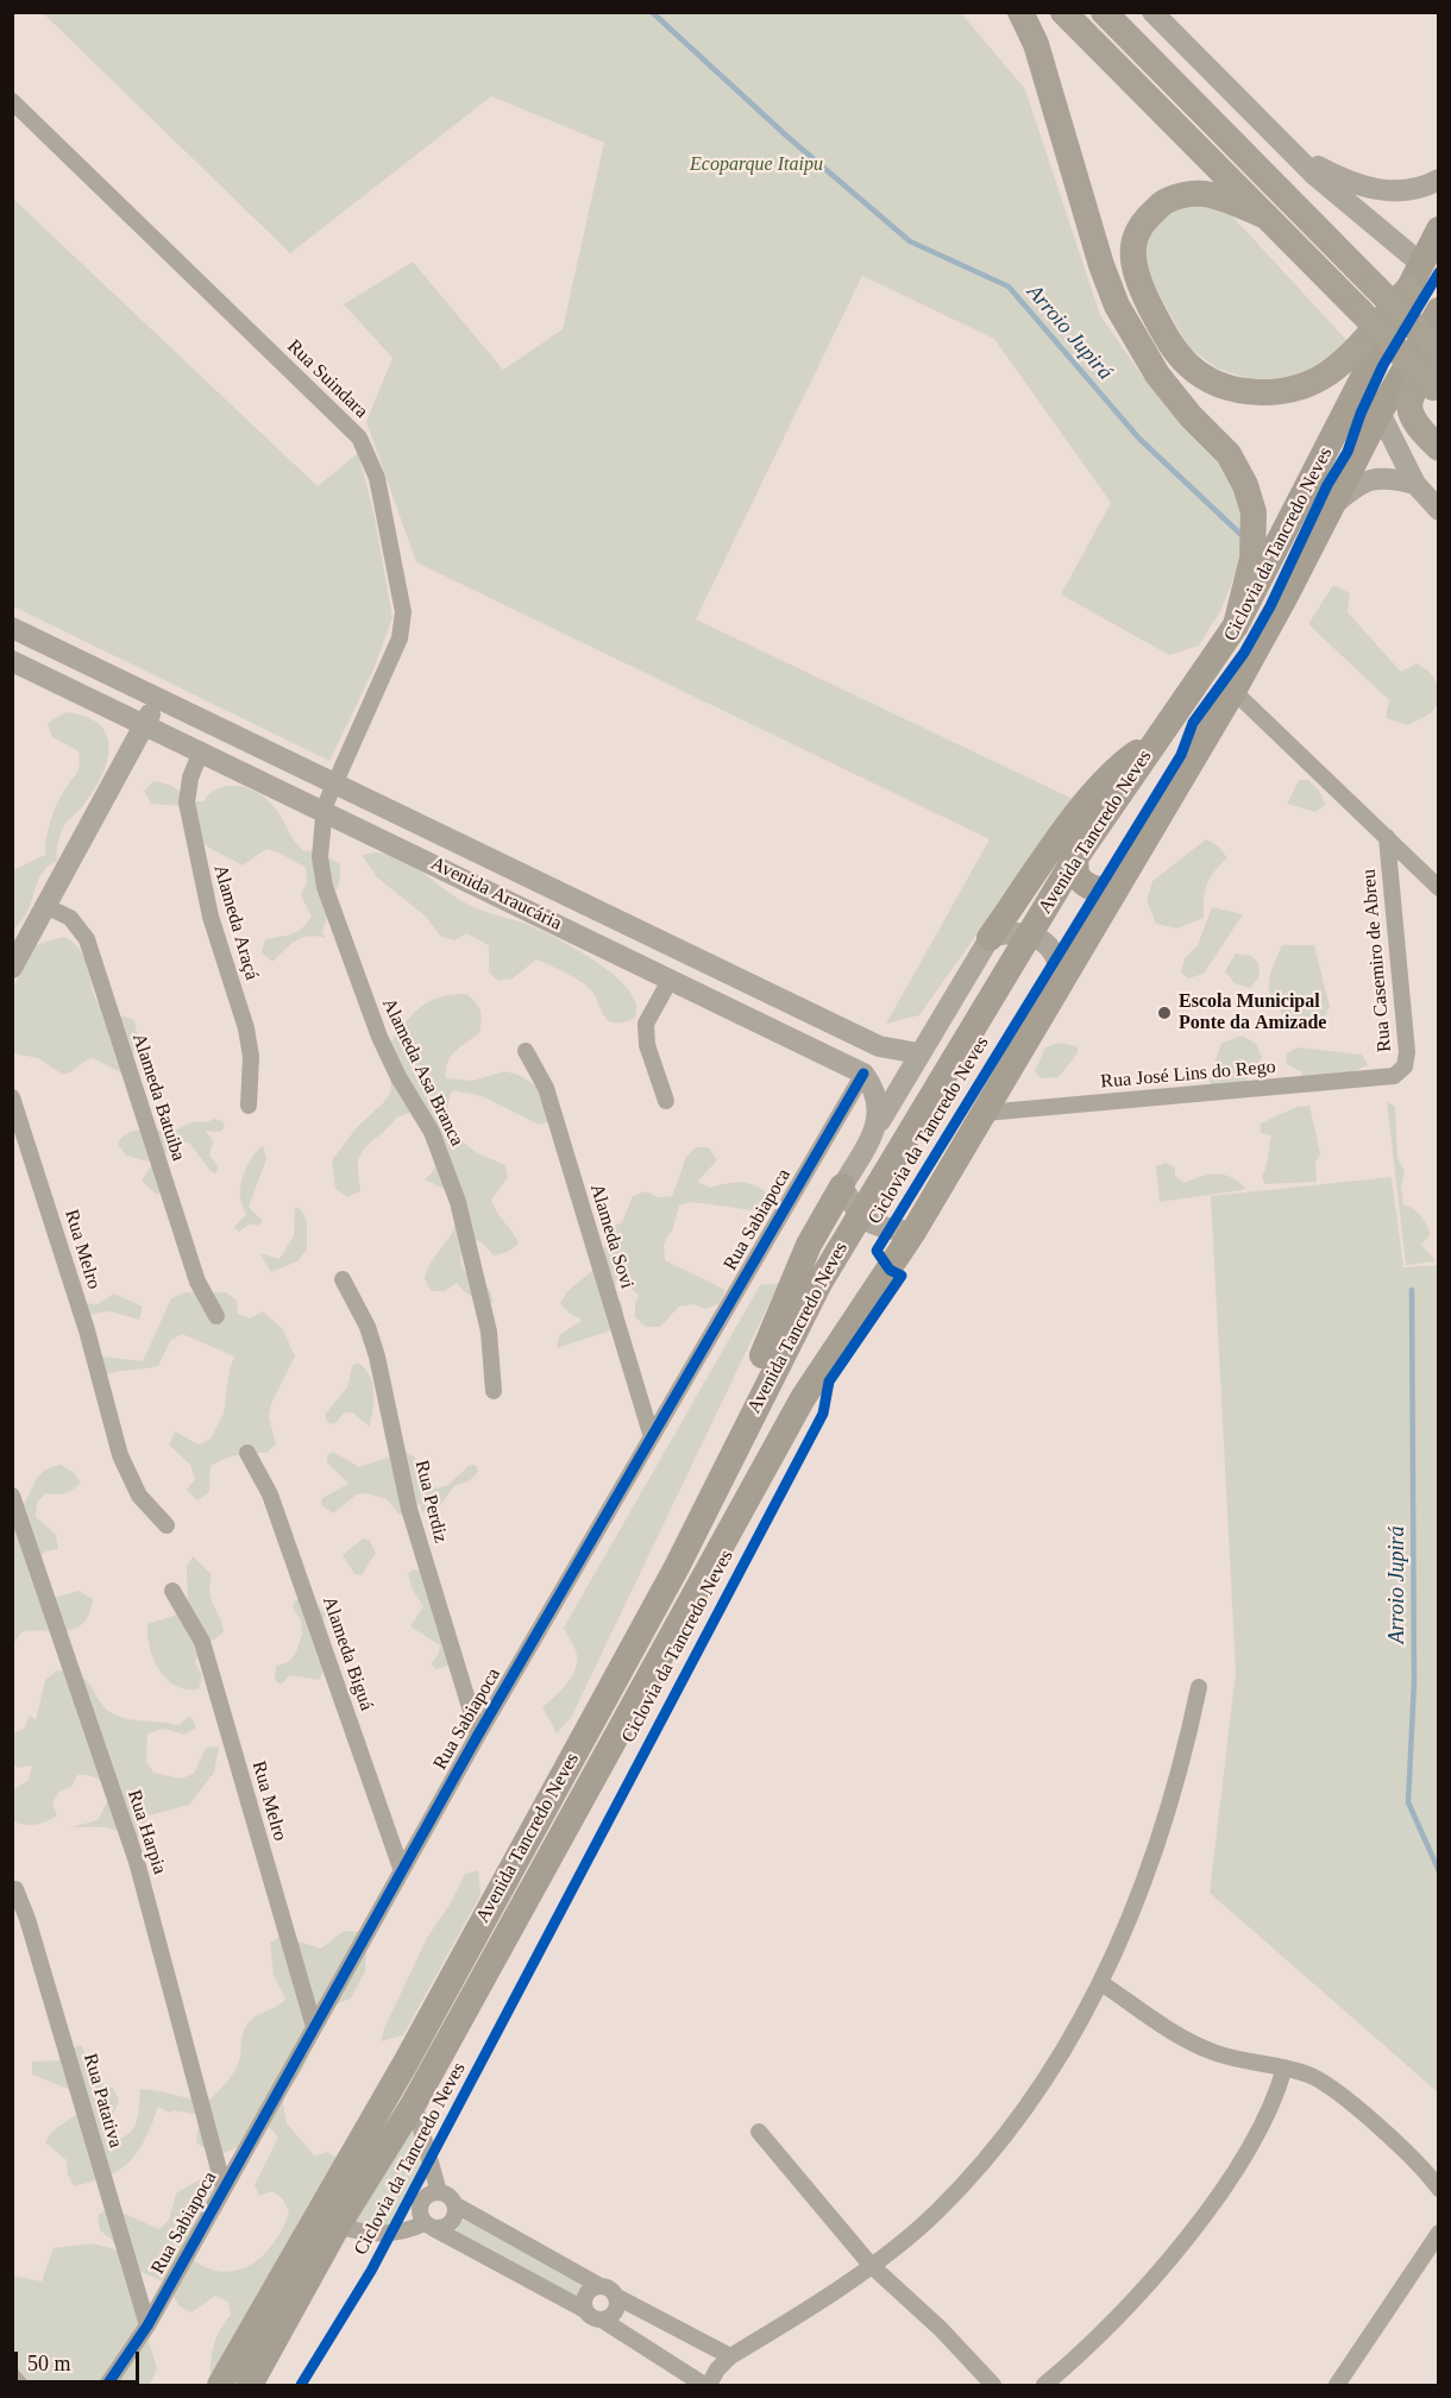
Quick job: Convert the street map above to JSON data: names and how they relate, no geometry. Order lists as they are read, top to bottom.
{
  "streets": {
    "main road": ["Avenida Tancredo Neves"],
    "street": [
      "Rua Suindara",
      "Avenida Araucária",
      "Alameda Araçá",
      "Rua Casemiro de Abreu",
      "Alameda Asa Branca",
      "Rua José Lins do Rego",
      "Alameda Batuiba",
      "Rua Sabiapoca",
      "Alameda Sovi",
      "Rua Melro",
      "Rua Perdiz",
      "Alameda Biguá",
      "Rua Harpia",
      "Rua Patativa"
    ],
    "cycle path": ["Ciclovia da Tancredo Neves"]
  },
  "crossings": [
    ["Rua Suindara", "Avenida Araucária"],
    ["Rua Suindara", "Alameda Asa Branca"],
    ["Avenida Tancredo Neves", "Rua José Lins do Rego"],
    ["Avenida Araucária", "Alameda Araçá"],
    ["Avenida Araucária", "Alameda Asa Branca"],
    ["Avenida Araucária", "Rua Sabiapoca"],
    ["Rua Casemiro de Abreu", "Rua José Lins do Rego"],
    ["Rua Sabiapoca", "Alameda Sovi"],
    ["Rua Sabiapoca", "Rua Melro"],
    ["Rua Sabiapoca", "Rua Perdiz"],
    ["Rua Sabiapoca", "Alameda Biguá"],
    ["Rua Sabiapoca", "Rua Harpia"],
    ["Rua Sabiapoca", "Rua Patativa"]
  ],
  "water": ["Arroio Jupirá"],
  "parks": ["Ecoparque Itaipu"],
  "places": ["Escola Municipal Ponte da Amizade"],
  "scale_bar": "50 m"
}
